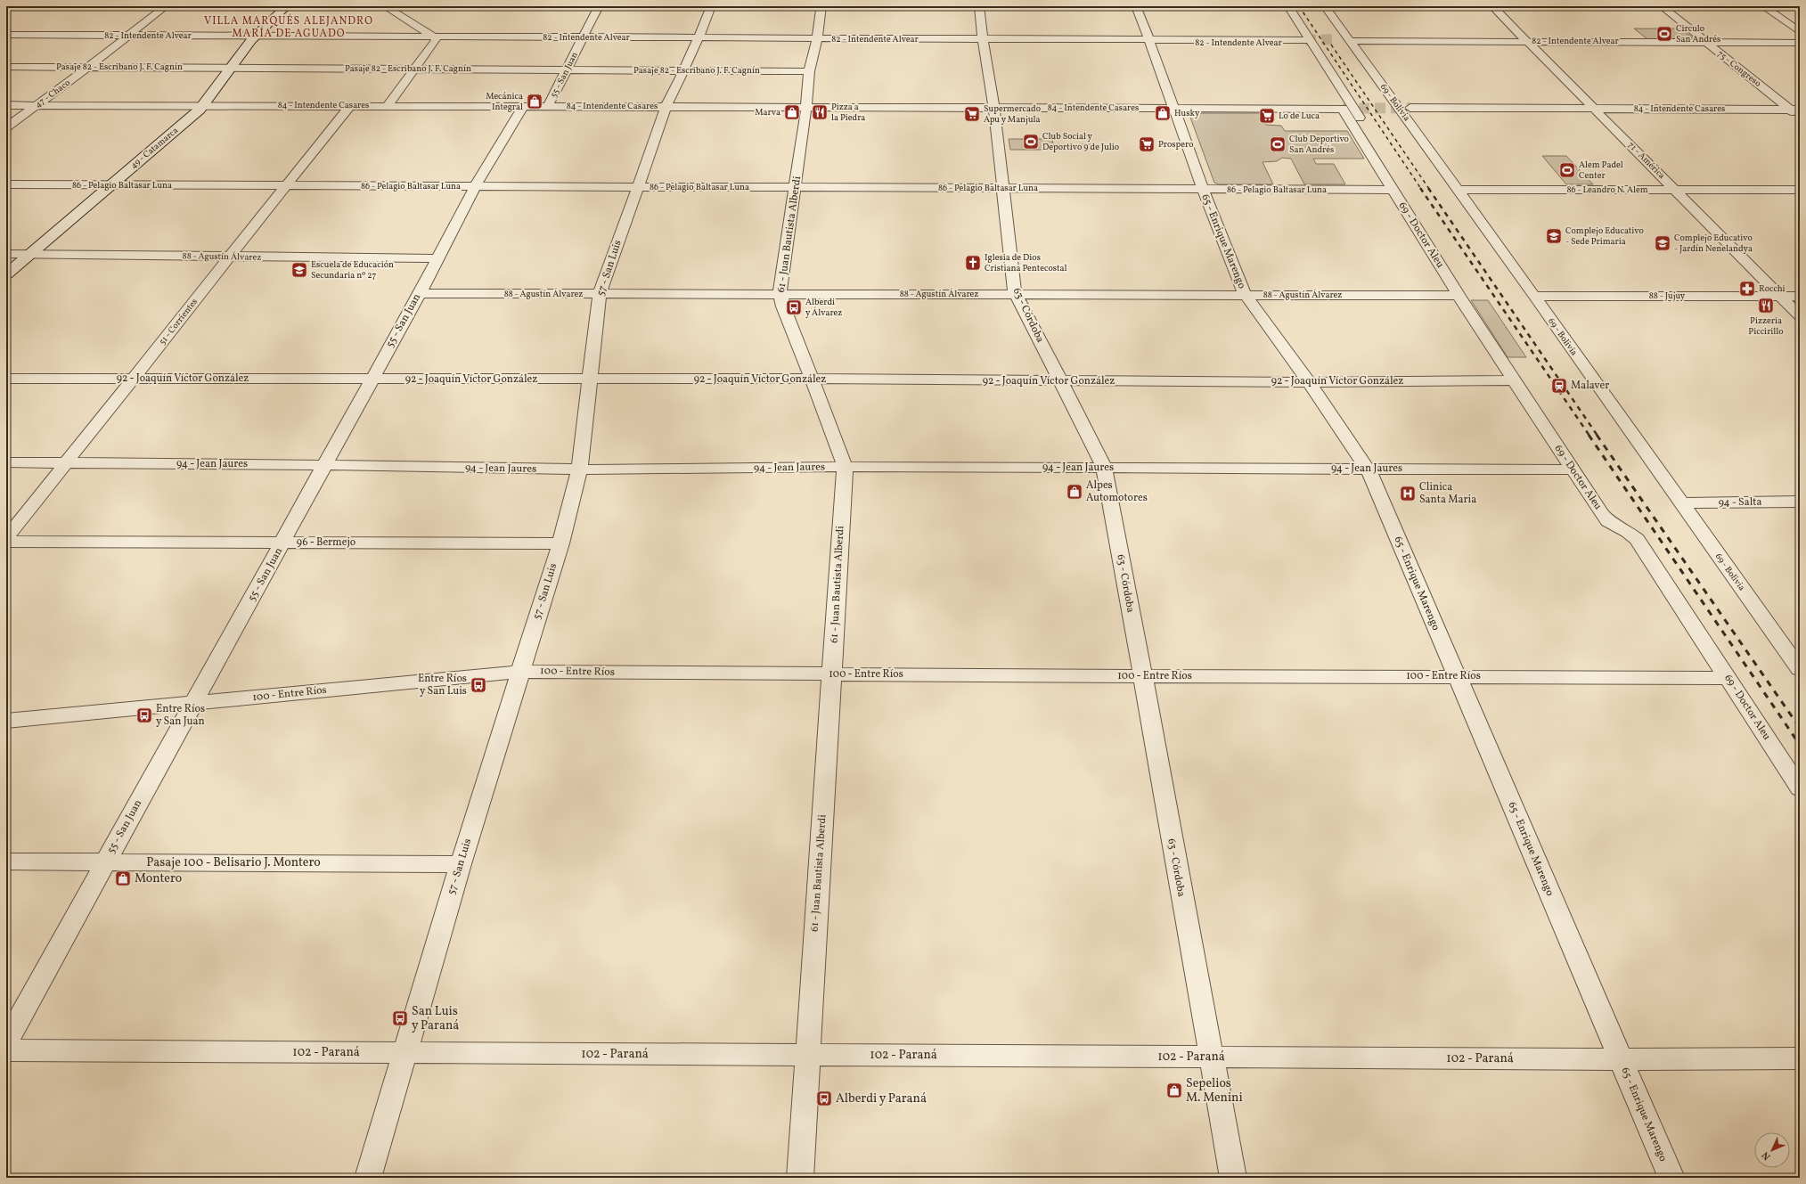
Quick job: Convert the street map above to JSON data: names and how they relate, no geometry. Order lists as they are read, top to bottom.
{
  "streets": {
    "street": [
      "82 - Intendente Alvear",
      "Pasaje 82 - Escribano J. F. Cagnín",
      "75 - Congreso",
      "55 - San Juan",
      "47 - Chaco",
      "69 - Bolivia",
      "84 - Intendente Casares",
      "49 - Catamarca",
      "71 - América",
      "86 - Pelagio Baltasar Luna",
      "86 - Leandro N. Alem",
      "61 - Juan Bautista Alberdi",
      "69 - Doctor Aleu",
      "65 - Enrique Marengo",
      "88 - Agustín Álvarez",
      "57 - San Luis",
      "88 - Jujuy",
      "63 - Córdoba",
      "51 - Corrientes",
      "92 - Joaquín Víctor González",
      "94 - Jean Jaures",
      "94 - Salta",
      "96 - Bermejo",
      "100 - Entre Ríos",
      "Pasaje 100 - Belisario J. Montero",
      "102 - Paraná"
    ]
  },
  "crossings": [
    ["82 - Intendente Alvear", "75 - Congreso"],
    ["82 - Intendente Alvear", "55 - San Juan"],
    ["82 - Intendente Alvear", "47 - Chaco"],
    ["82 - Intendente Alvear", "69 - Bolivia"],
    ["82 - Intendente Alvear", "49 - Catamarca"],
    ["82 - Intendente Alvear", "71 - América"],
    ["82 - Intendente Alvear", "61 - Juan Bautista Alberdi"],
    ["82 - Intendente Alvear", "69 - Doctor Aleu"],
    ["82 - Intendente Alvear", "65 - Enrique Marengo"],
    ["82 - Intendente Alvear", "57 - San Luis"],
    ["82 - Intendente Alvear", "63 - Córdoba"],
    ["Pasaje 82 - Escribano J. F. Cagnín", "55 - San Juan"],
    ["Pasaje 82 - Escribano J. F. Cagnín", "47 - Chaco"],
    ["Pasaje 82 - Escribano J. F. Cagnín", "49 - Catamarca"],
    ["Pasaje 82 - Escribano J. F. Cagnín", "61 - Juan Bautista Alberdi"],
    ["Pasaje 82 - Escribano J. F. Cagnín", "57 - San Luis"],
    ["75 - Congreso", "84 - Intendente Casares"],
    ["55 - San Juan", "84 - Intendente Casares"],
    ["55 - San Juan", "86 - Pelagio Baltasar Luna"],
    ["55 - San Juan", "88 - Agustín Álvarez"],
    ["55 - San Juan", "92 - Joaquín Víctor González"],
    ["55 - San Juan", "94 - Jean Jaures"],
    ["55 - San Juan", "96 - Bermejo"],
    ["55 - San Juan", "100 - Entre Ríos"],
    ["55 - San Juan", "Pasaje 100 - Belisario J. Montero"],
    ["47 - Chaco", "84 - Intendente Casares"],
    ["69 - Bolivia", "84 - Intendente Casares"],
    ["69 - Bolivia", "86 - Leandro N. Alem"],
    ["69 - Bolivia", "88 - Jujuy"],
    ["69 - Bolivia", "94 - Salta"],
    ["84 - Intendente Casares", "49 - Catamarca"],
    ["84 - Intendente Casares", "71 - América"],
    ["84 - Intendente Casares", "61 - Juan Bautista Alberdi"],
    ["84 - Intendente Casares", "69 - Doctor Aleu"],
    ["84 - Intendente Casares", "65 - Enrique Marengo"],
    ["84 - Intendente Casares", "57 - San Luis"],
    ["84 - Intendente Casares", "63 - Córdoba"],
    ["84 - Intendente Casares", "51 - Corrientes"],
    ["49 - Catamarca", "86 - Pelagio Baltasar Luna"],
    ["49 - Catamarca", "88 - Agustín Álvarez"],
    ["71 - América", "86 - Leandro N. Alem"],
    ["71 - América", "88 - Jujuy"],
    ["86 - Pelagio Baltasar Luna", "61 - Juan Bautista Alberdi"],
    ["86 - Pelagio Baltasar Luna", "69 - Doctor Aleu"],
    ["86 - Pelagio Baltasar Luna", "65 - Enrique Marengo"],
    ["86 - Pelagio Baltasar Luna", "57 - San Luis"],
    ["86 - Pelagio Baltasar Luna", "63 - Córdoba"],
    ["86 - Pelagio Baltasar Luna", "51 - Corrientes"],
    ["61 - Juan Bautista Alberdi", "88 - Agustín Álvarez"],
    ["61 - Juan Bautista Alberdi", "92 - Joaquín Víctor González"],
    ["61 - Juan Bautista Alberdi", "94 - Jean Jaures"],
    ["61 - Juan Bautista Alberdi", "100 - Entre Ríos"],
    ["61 - Juan Bautista Alberdi", "102 - Paraná"],
    ["69 - Doctor Aleu", "88 - Agustín Álvarez"],
    ["69 - Doctor Aleu", "92 - Joaquín Víctor González"],
    ["69 - Doctor Aleu", "94 - Jean Jaures"],
    ["69 - Doctor Aleu", "100 - Entre Ríos"],
    ["65 - Enrique Marengo", "88 - Agustín Álvarez"],
    ["65 - Enrique Marengo", "92 - Joaquín Víctor González"],
    ["65 - Enrique Marengo", "94 - Jean Jaures"],
    ["65 - Enrique Marengo", "100 - Entre Ríos"],
    ["65 - Enrique Marengo", "102 - Paraná"],
    ["88 - Agustín Álvarez", "57 - San Luis"],
    ["88 - Agustín Álvarez", "63 - Córdoba"],
    ["88 - Agustín Álvarez", "51 - Corrientes"],
    ["57 - San Luis", "92 - Joaquín Víctor González"],
    ["57 - San Luis", "94 - Jean Jaures"],
    ["57 - San Luis", "96 - Bermejo"],
    ["57 - San Luis", "100 - Entre Ríos"],
    ["57 - San Luis", "Pasaje 100 - Belisario J. Montero"],
    ["57 - San Luis", "102 - Paraná"],
    ["63 - Córdoba", "92 - Joaquín Víctor González"],
    ["63 - Córdoba", "94 - Jean Jaures"],
    ["63 - Córdoba", "100 - Entre Ríos"],
    ["63 - Córdoba", "102 - Paraná"],
    ["51 - Corrientes", "92 - Joaquín Víctor González"],
    ["51 - Corrientes", "94 - Jean Jaures"]
  ],
  "districts": ["VILLA MARQUÉS ALEJANDRO MARÍA DE AGUADO"],
  "places": {
    "sports": [
      "Circulo San Andrés",
      "Club Social y Deportivo 9 de Julio",
      "Club Deportivo San Andrés",
      "Alem Padel Center"
    ],
    "shop": [
      "Mecánica Integral",
      "Marva",
      "Husky",
      "Alpes Automotores",
      "Montero",
      "Sepelios M. Menini"
    ],
    "restaurant": ["Pizza a la Piedra", "Pizzeria Piccirillo"],
    "supermarket": ["Supermercado Apu y Manjula", "Lo de Luca", "Prospero"],
    "school or university": ["Complejo Educativo - Sede Primaria", "Complejo Educativo - Jardín Nenelandya", "Escuela de Educación Secundaria nº 27"],
    "church": ["Iglesia de Dios Cristiana Pentecostal"],
    "pharmacy": ["Rocchi"],
    "bus stop": [
      "Alberdi y Álvarez",
      "Entre Ríos y San Luis",
      "Entre Ríos y San Juan",
      "San Luis y Paraná",
      "Alberdi y Paraná"
    ],
    "station": ["Malaver"],
    "hospital": ["Clinica Santa Maria"]
  },
  "north": "bottom left"
}
